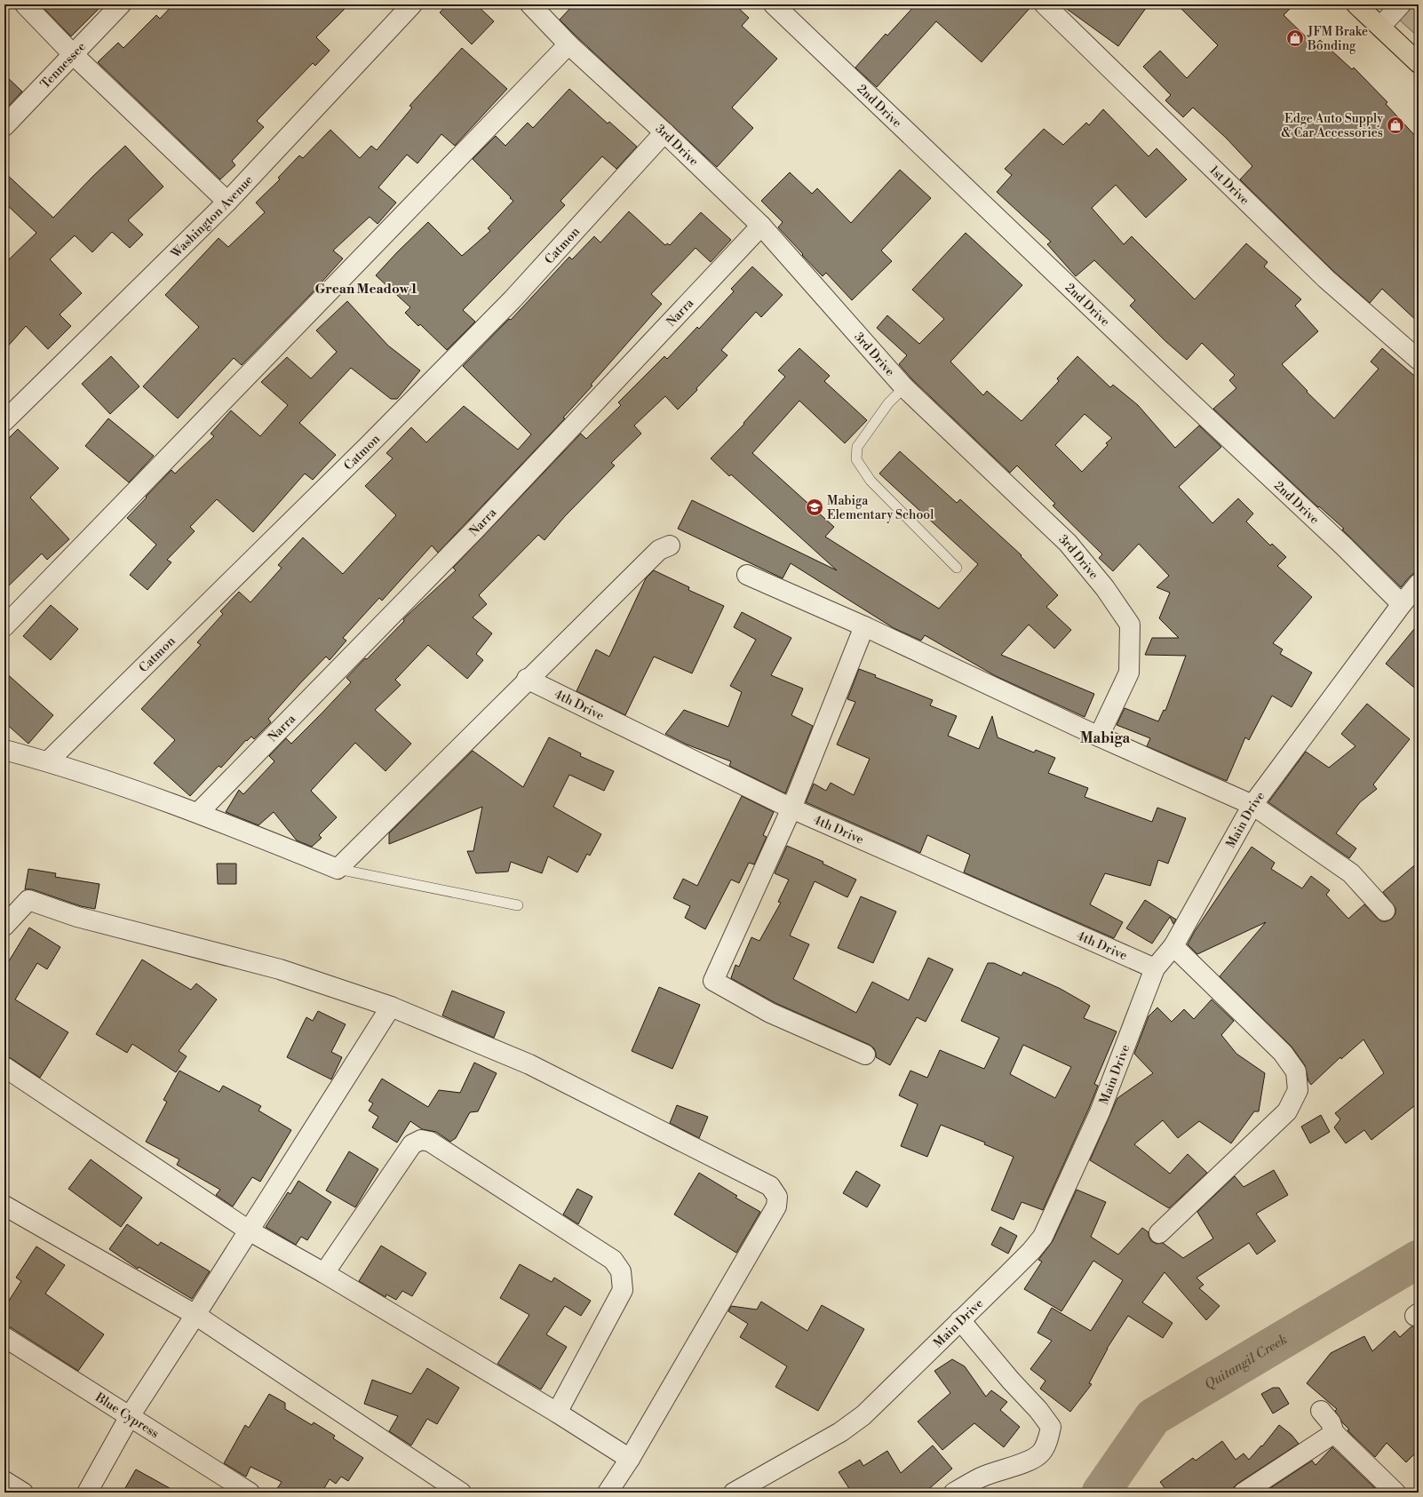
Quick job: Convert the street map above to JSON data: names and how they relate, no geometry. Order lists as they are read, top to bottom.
{
  "streets": {
    "street": [
      "Tennessee",
      "2nd Drive",
      "3rd Drive",
      "1st Drive",
      "Washington Avenue",
      "Catmon",
      "Narra",
      "4th Drive",
      "Main Drive",
      "Blue Cypress"
    ]
  },
  "crossings": [
    ["2nd Drive", "Main Drive"],
    ["3rd Drive", "Catmon"],
    ["3rd Drive", "Narra"],
    ["4th Drive", "Main Drive"]
  ],
  "districts": ["Grean Meadow 1", "Mabiga"],
  "water": ["Quitangil Creek"],
  "places": {
    "shop": ["JFM Brake Bonding", "Edge Auto Supply & Car Accessories"],
    "school or university": ["Mabiga Elementary School"]
  }
}
